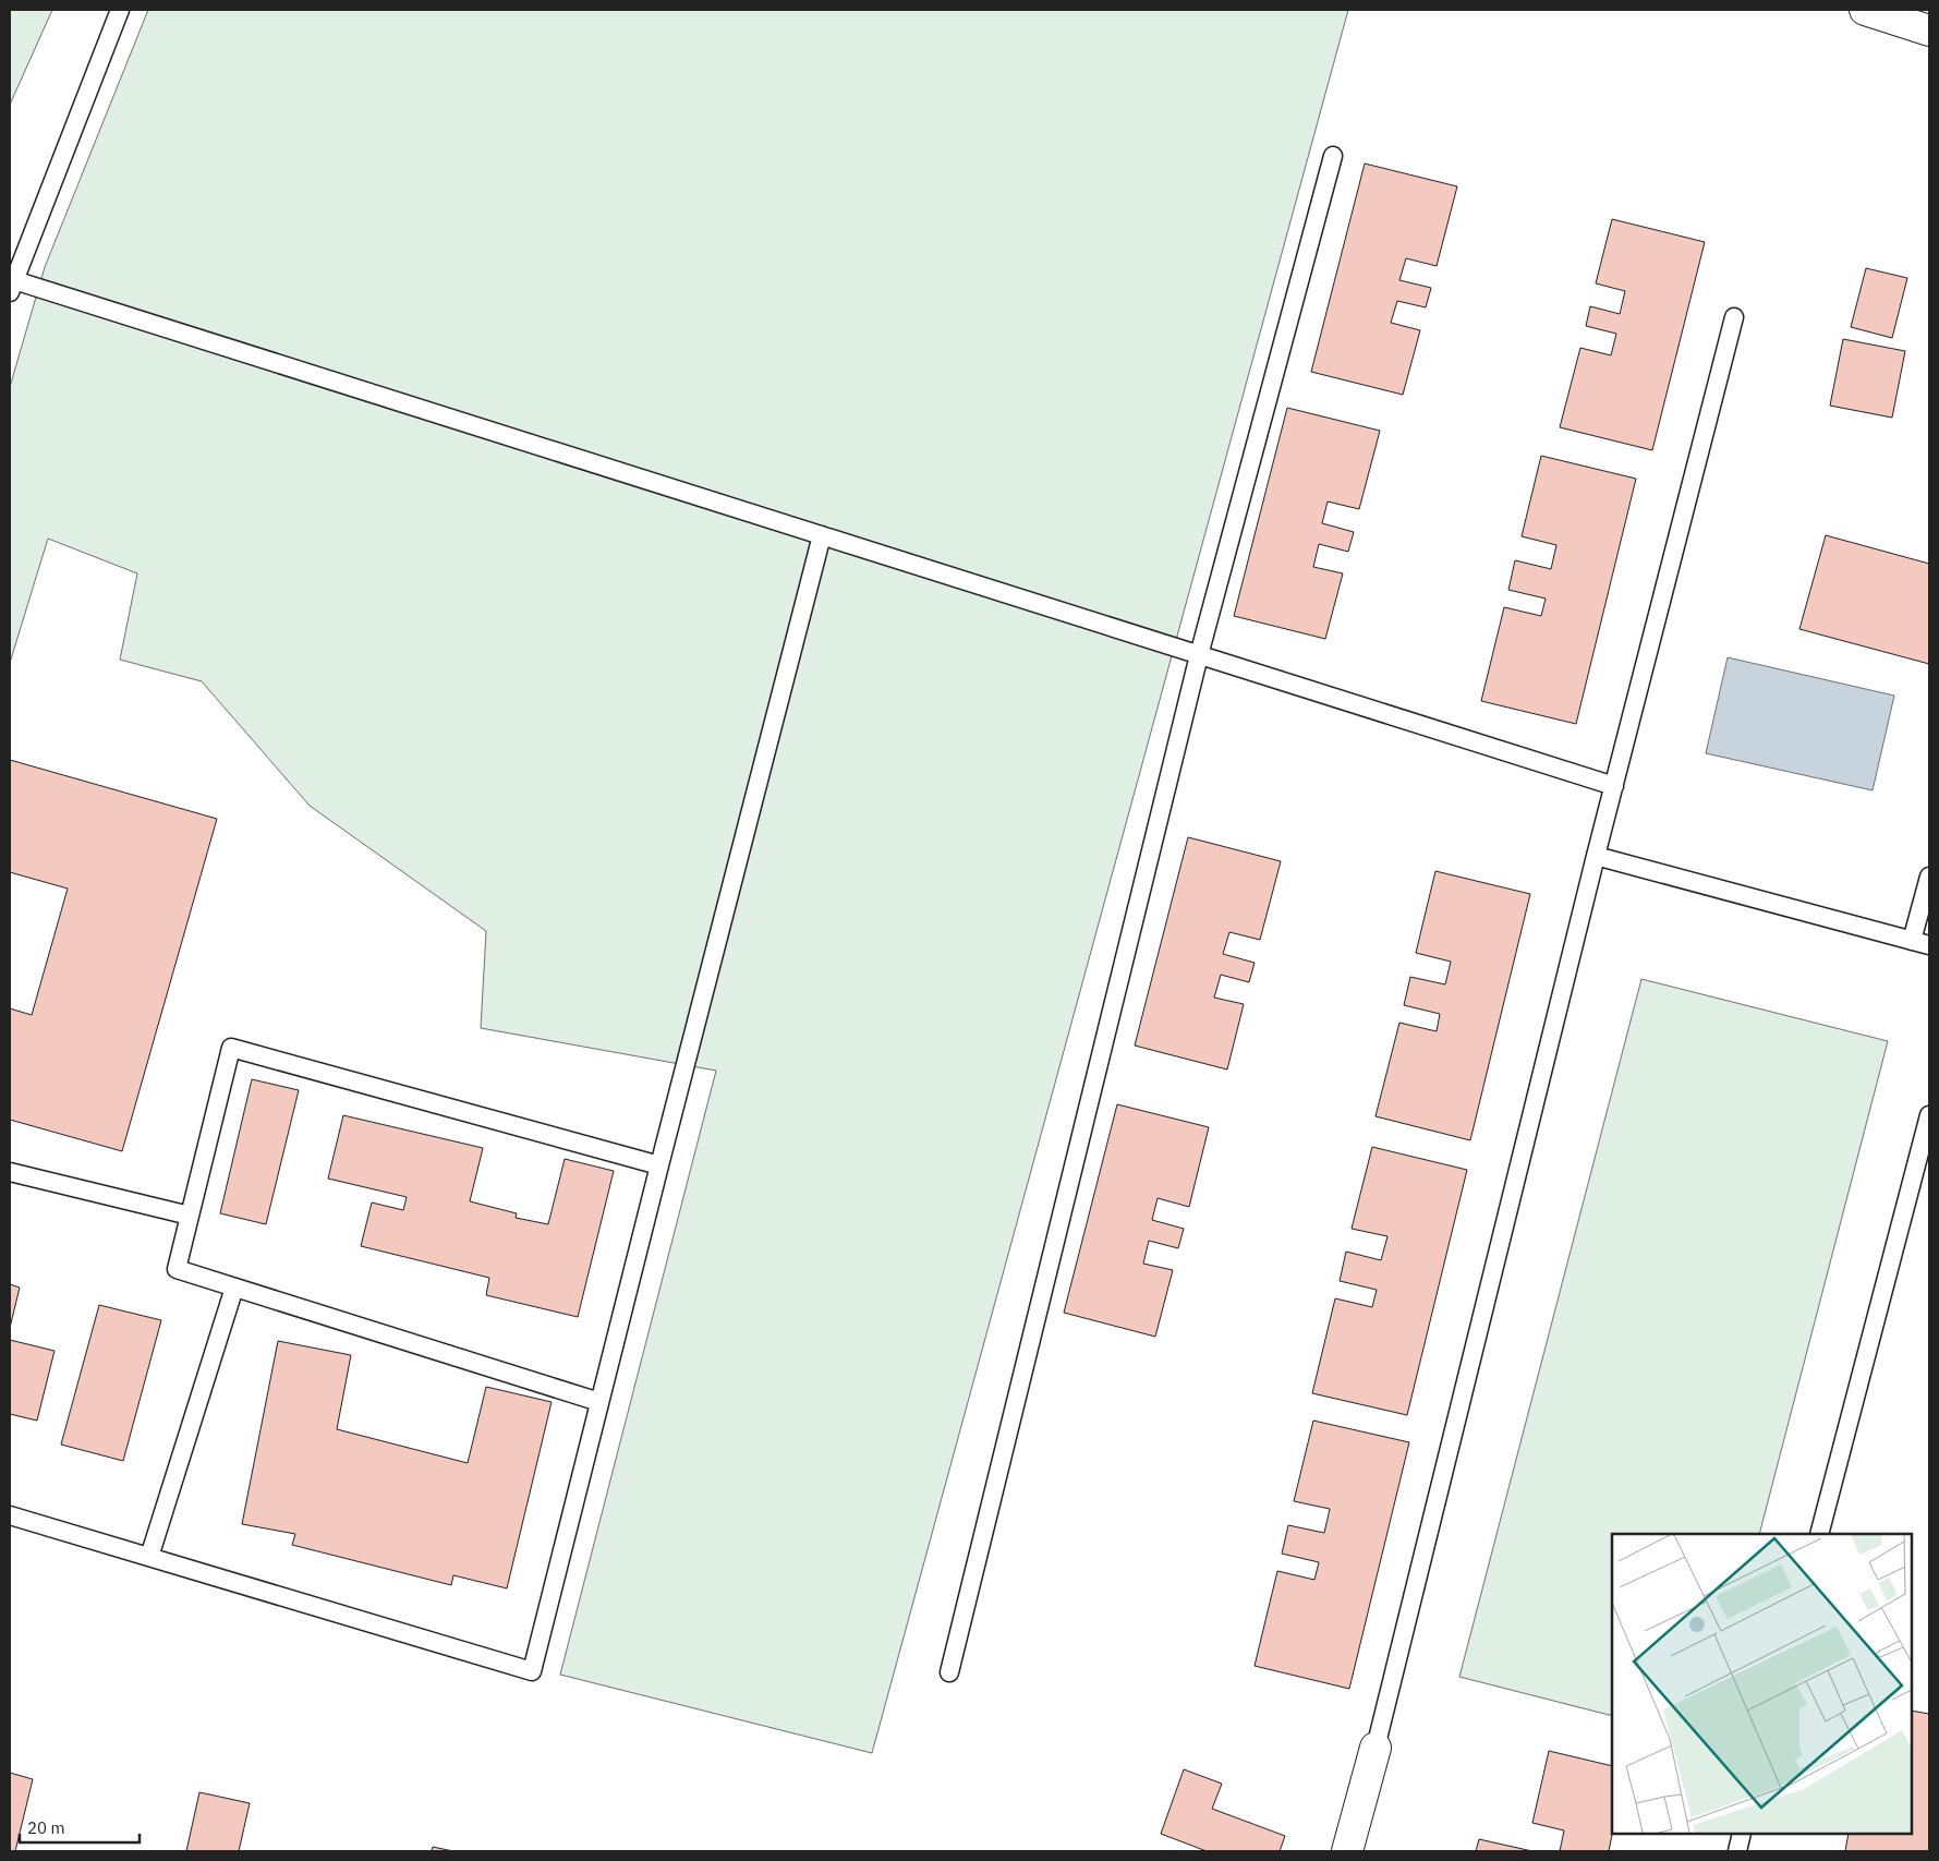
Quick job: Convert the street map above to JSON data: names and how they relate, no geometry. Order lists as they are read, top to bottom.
{
  "scale_bar": "20 m"
}
